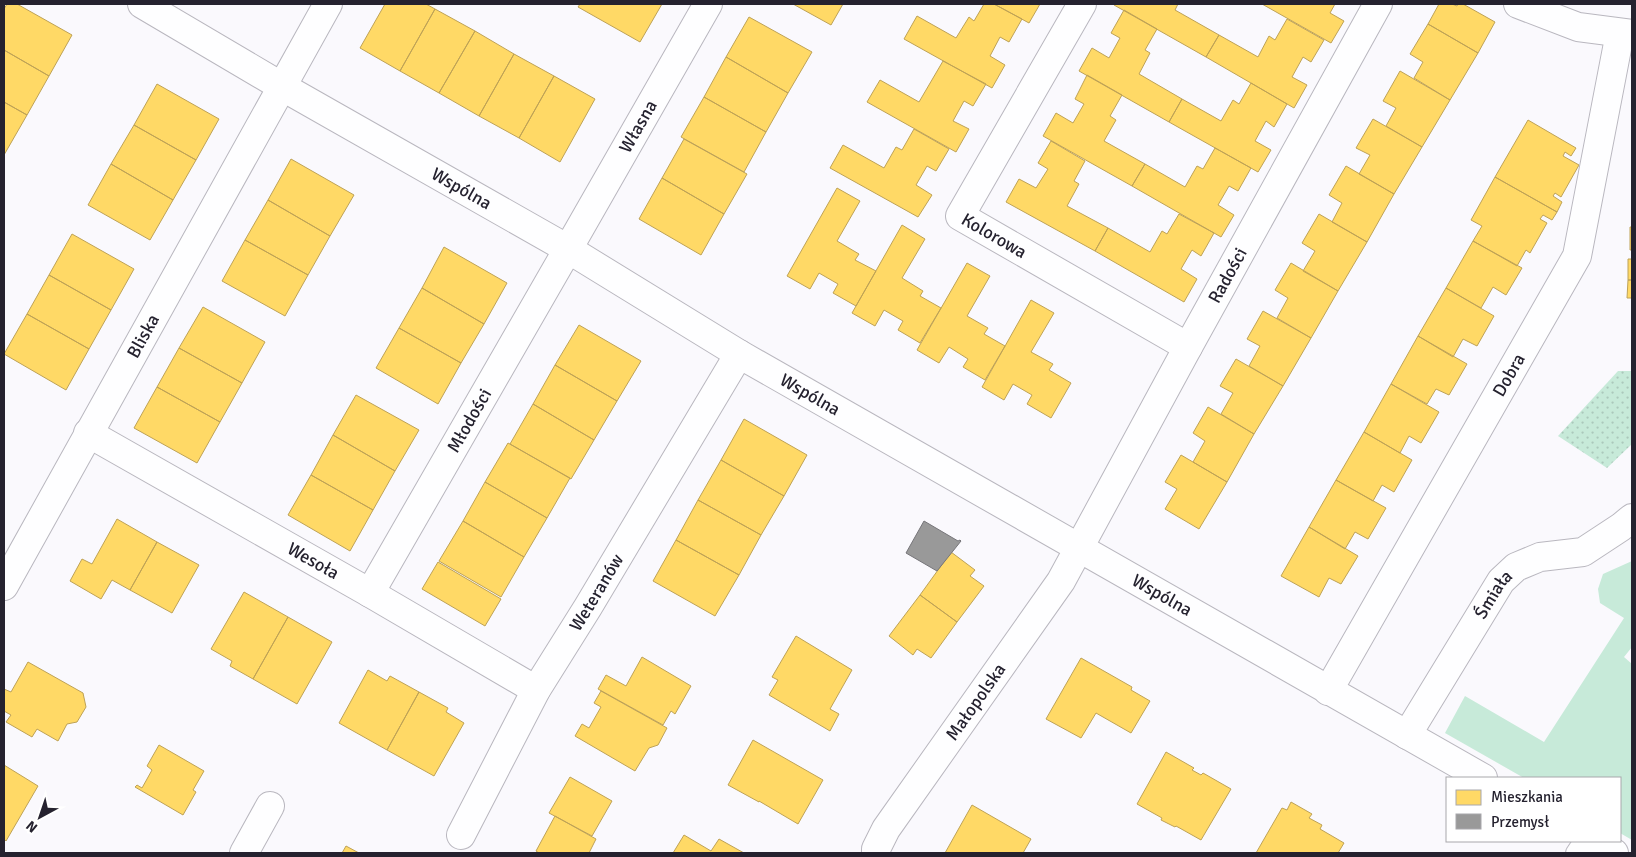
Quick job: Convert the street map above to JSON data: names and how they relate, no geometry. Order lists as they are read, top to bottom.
{
  "streets": {
    "street": [
      "Własna",
      "Wspólna",
      "Kolorowa",
      "Radości",
      "Bliska",
      "Dobra",
      "Młodości",
      "Wesoła",
      "Weteranów",
      "Śmiała",
      "Małopolska"
    ]
  },
  "crossings": [
    ["Własna", "Wspólna"],
    ["Własna", "Młodości"],
    ["Wspólna", "Radości"],
    ["Wspólna", "Bliska"],
    ["Wspólna", "Dobra"],
    ["Wspólna", "Młodości"],
    ["Wspólna", "Weteranów"],
    ["Wspólna", "Śmiała"],
    ["Wspólna", "Małopolska"],
    ["Kolorowa", "Radości"],
    ["Radości", "Małopolska"],
    ["Bliska", "Wesoła"],
    ["Młodości", "Wesoła"],
    ["Wesoła", "Weteranów"]
  ],
  "legend": ["Mieszkania", "Przemysł"],
  "north": "bottom left"
}
